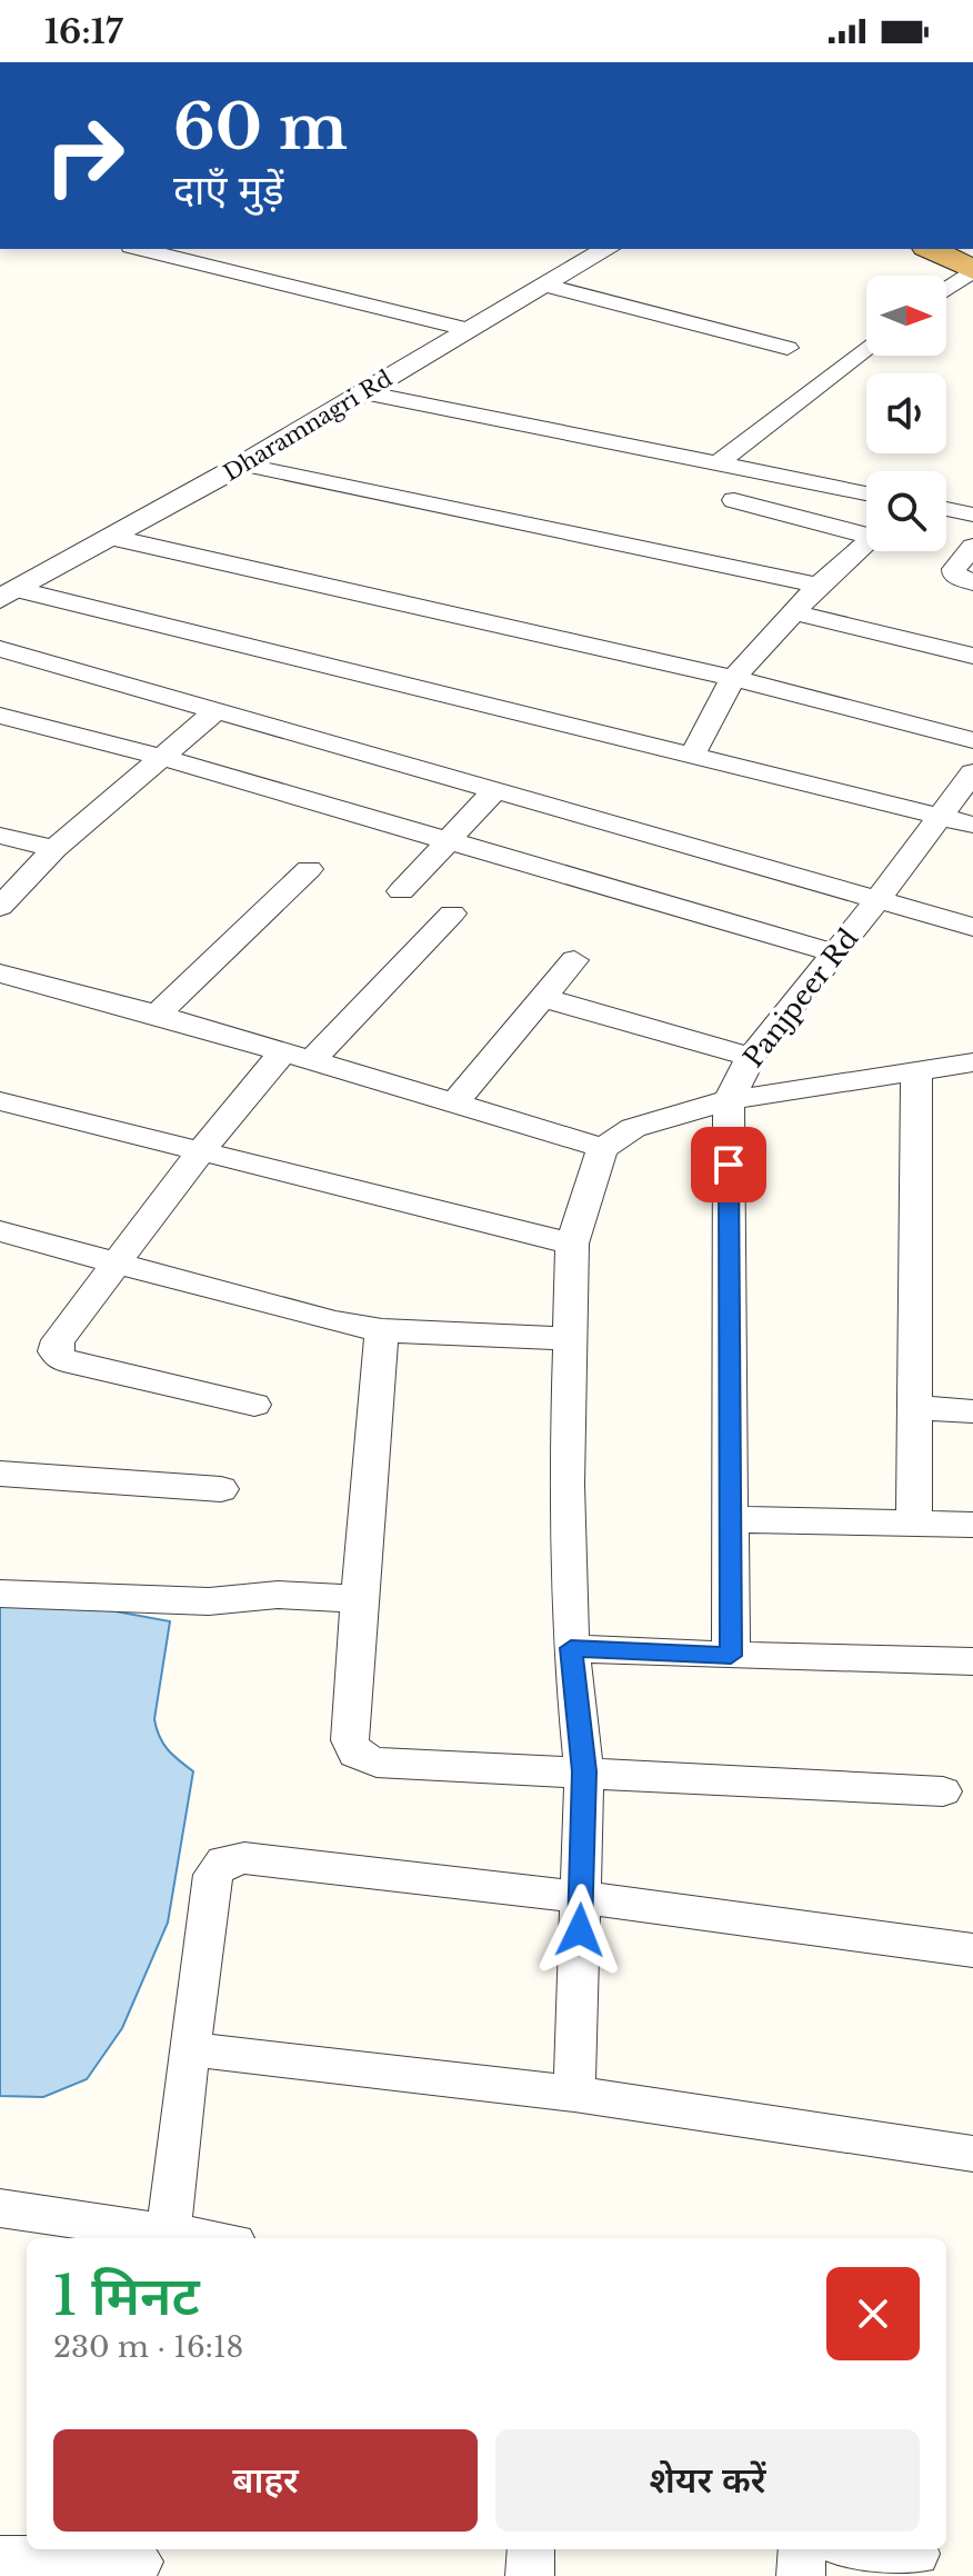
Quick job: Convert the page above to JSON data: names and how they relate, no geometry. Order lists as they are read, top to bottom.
{
  "streets": {
    "street": ["Dharamnagri Rd", "Panjpeer Rd"]
  },
  "north": "right",
  "page": {
    "status": "16:17",
    "turn": ["60 m", "दाएँ मुड़ें"],
    "heading": ["1 मिनट", "230 m · 16:18"],
    "buttons": ["बाहर", "शेयर करें"]
  }
}
